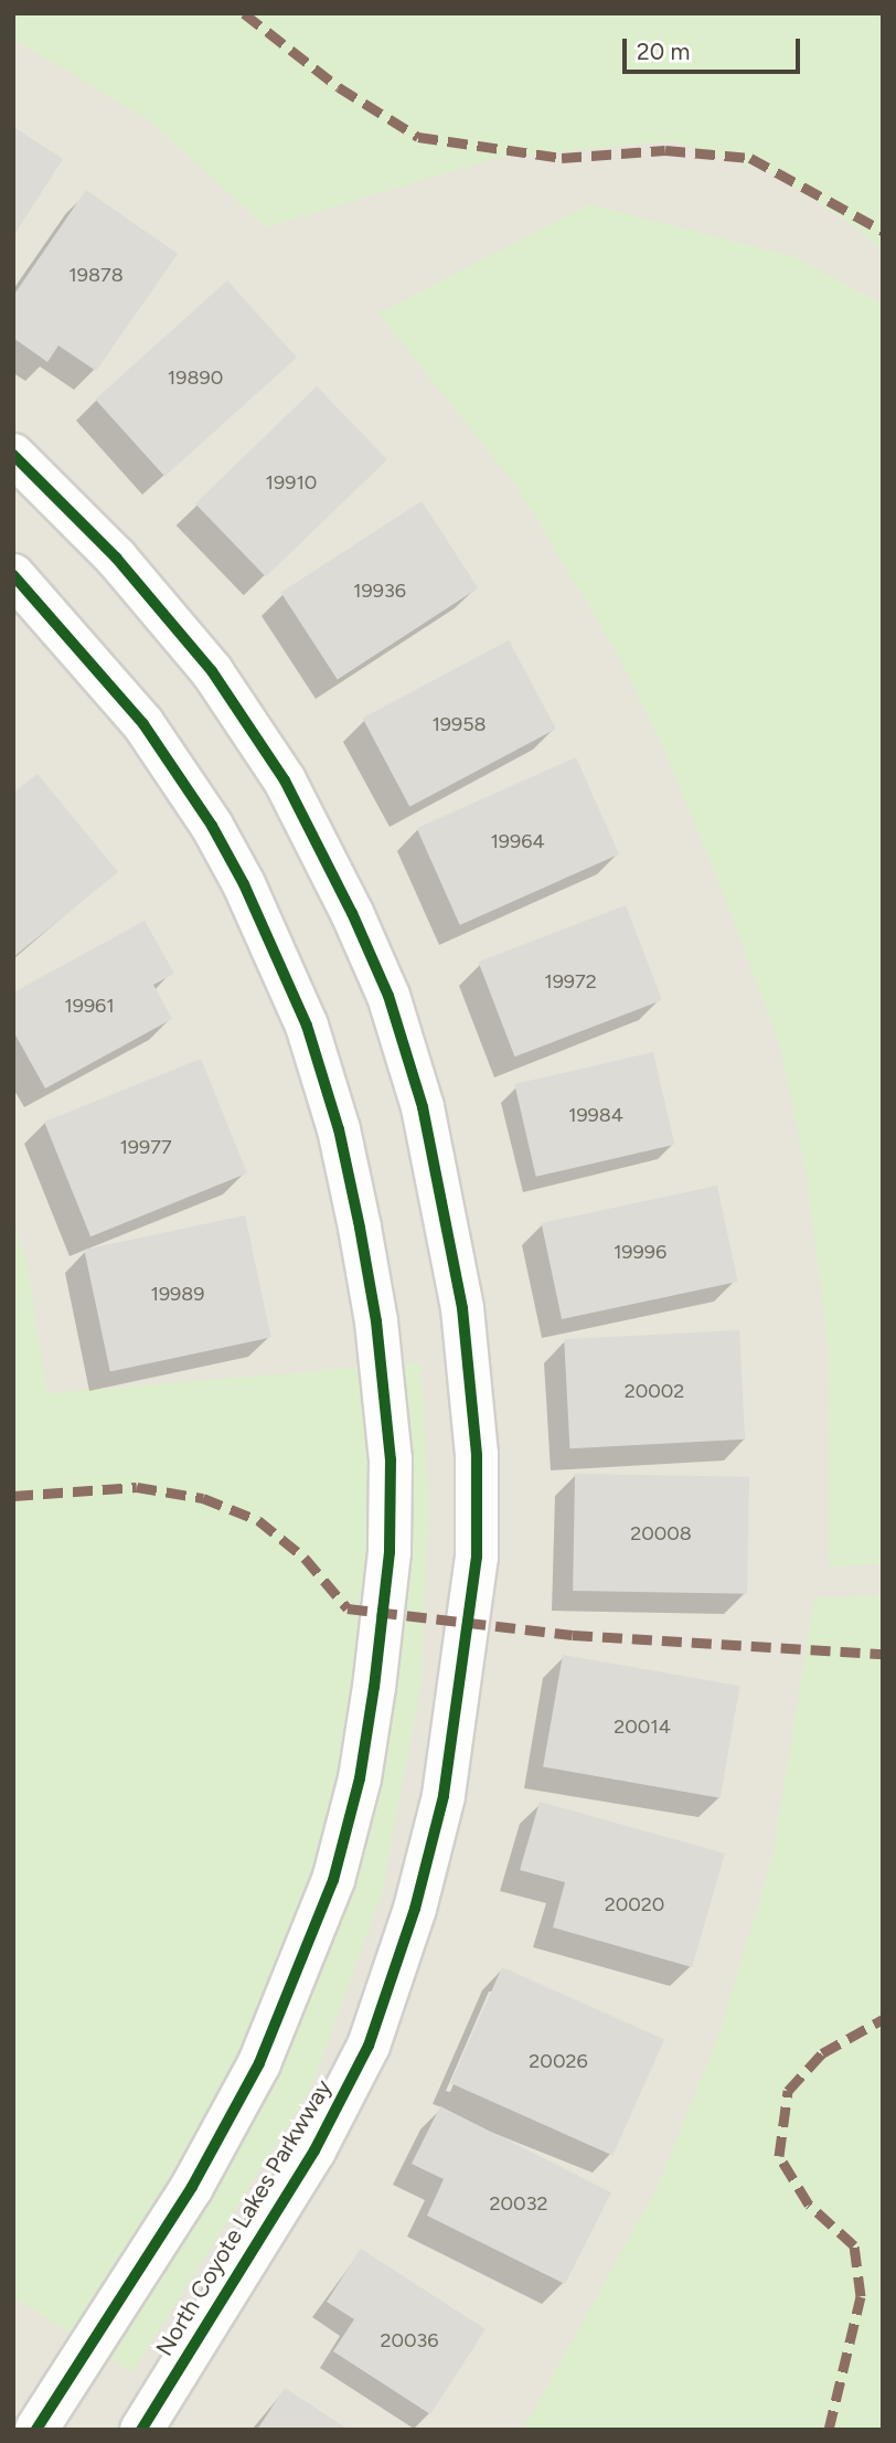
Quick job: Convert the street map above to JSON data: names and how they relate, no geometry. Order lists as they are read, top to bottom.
{
  "streets": {
    "street": ["North Coyote Lakes Parkwway"]
  },
  "house_numbers": [
    "19878",
    "19890",
    "19910",
    "19936",
    "19958",
    "19964",
    "19972",
    "19961",
    "19984",
    "19977",
    "19996",
    "19989",
    "20002",
    "20008",
    "20014",
    "20020",
    "20026",
    "20032",
    "20036"
  ],
  "scale_bar": "20 m"
}
